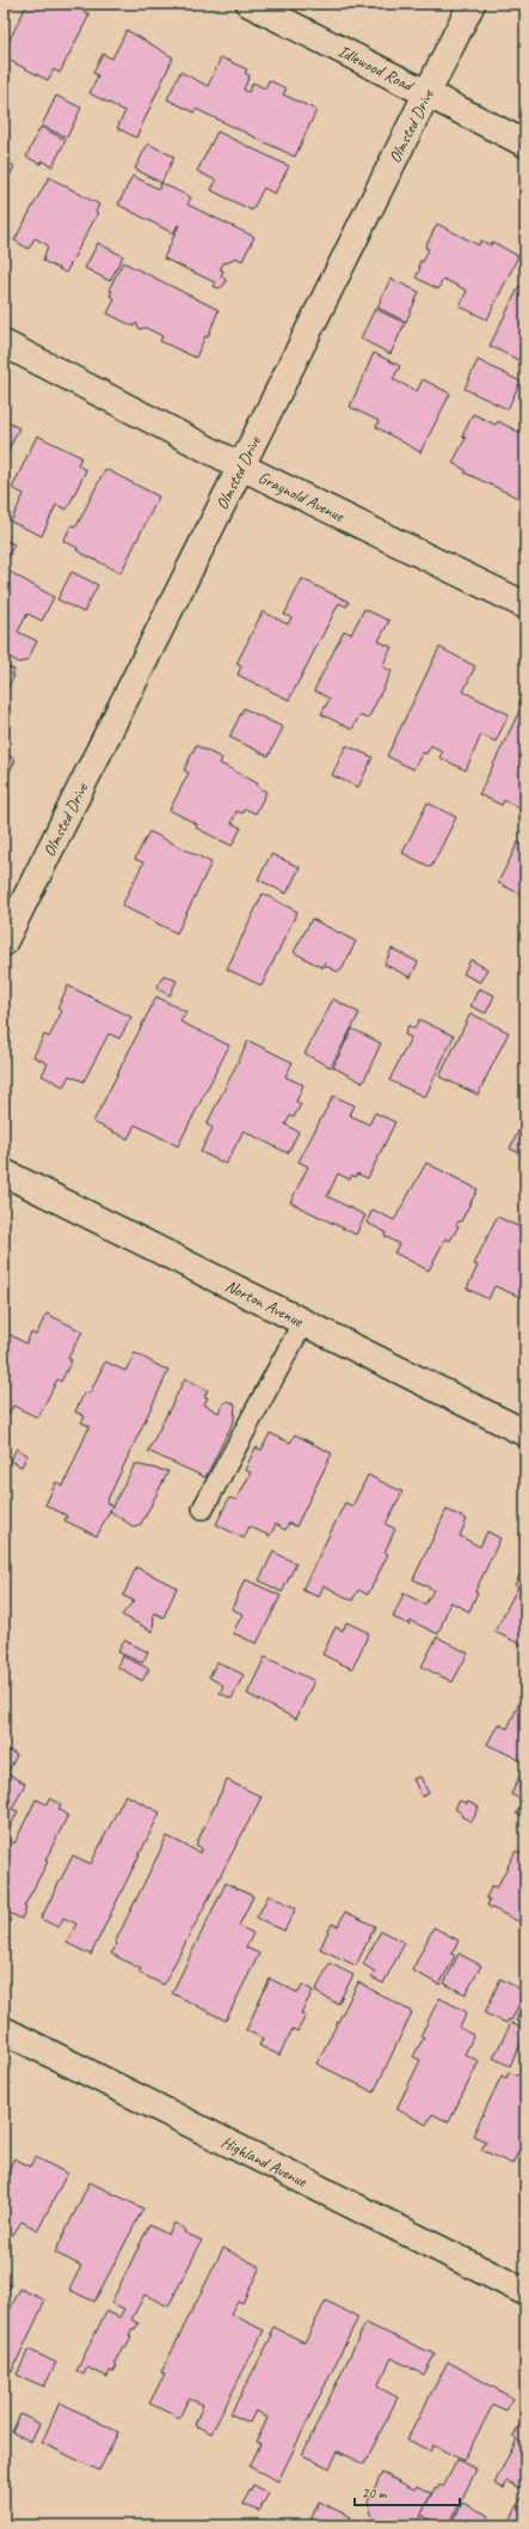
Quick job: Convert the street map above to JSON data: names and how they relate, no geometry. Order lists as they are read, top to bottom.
{
  "streets": {
    "street": [
      "Idlewood Road",
      "Olmsted Drive",
      "Graynold Avenue",
      "Norton Avenue",
      "Highland Avenue"
    ]
  },
  "crossings": [
    ["Idlewood Road", "Olmsted Drive"],
    ["Olmsted Drive", "Graynold Avenue"]
  ],
  "scale_bar": "20 m"
}
